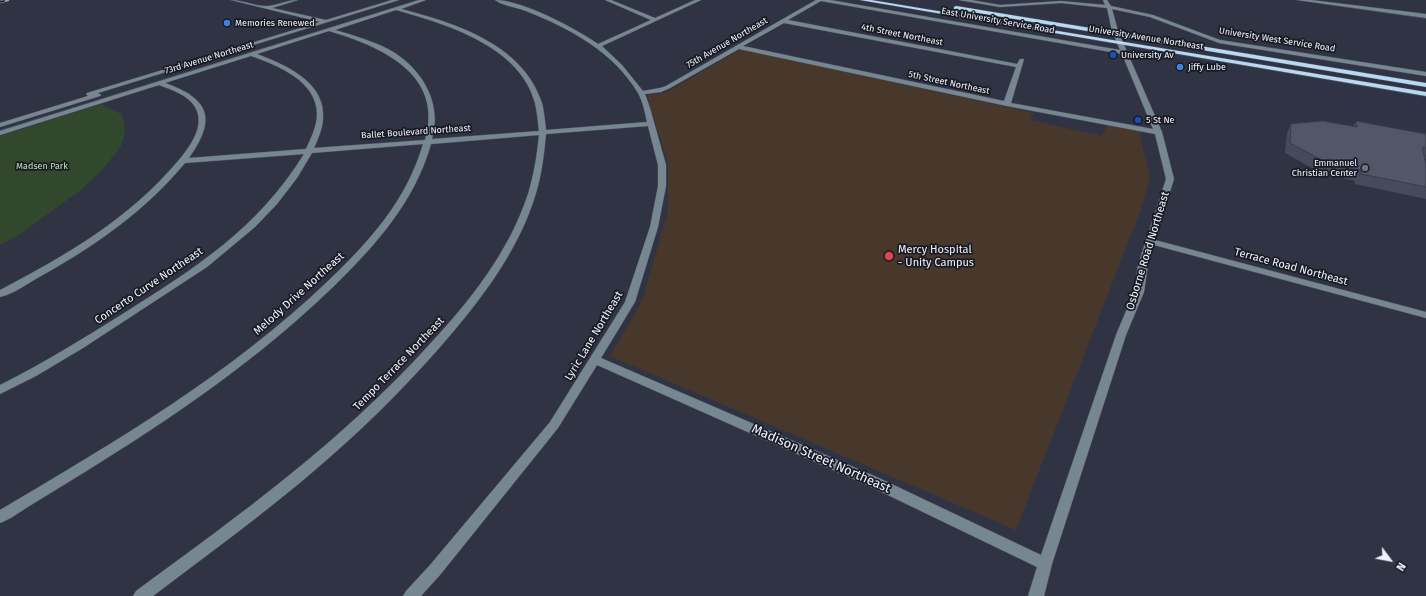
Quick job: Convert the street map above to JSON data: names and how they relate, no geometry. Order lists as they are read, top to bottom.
{
  "streets": {
    "main road": ["University Avenue Northeast"],
    "street": [
      "East University Service Road",
      "4th Street Northeast",
      "University West Service Road",
      "75th Avenue Northeast",
      "73rd Avenue Northeast",
      "5th Street Northeast",
      "Ballet Boulevard Northeast",
      "Osborne Road Northeast",
      "Terrace Road Northeast",
      "Concerto Curve Northeast",
      "Melody Drive Northeast",
      "Lyric Lane Northeast",
      "Tempo Terrace Northeast",
      "Madison Street Northeast"
    ]
  },
  "crossings": [
    ["East University Service Road", "75th Avenue Northeast"],
    ["East University Service Road", "Osborne Road Northeast"],
    ["4th Street Northeast", "75th Avenue Northeast"],
    ["University Avenue Northeast", "Osborne Road Northeast"],
    ["University West Service Road", "Osborne Road Northeast"],
    ["75th Avenue Northeast", "5th Street Northeast"],
    ["75th Avenue Northeast", "Lyric Lane Northeast"],
    ["73rd Avenue Northeast", "Concerto Curve Northeast"],
    ["73rd Avenue Northeast", "Melody Drive Northeast"],
    ["73rd Avenue Northeast", "Tempo Terrace Northeast"],
    ["5th Street Northeast", "Osborne Road Northeast"],
    ["Ballet Boulevard Northeast", "Concerto Curve Northeast"],
    ["Ballet Boulevard Northeast", "Melody Drive Northeast"],
    ["Ballet Boulevard Northeast", "Lyric Lane Northeast"],
    ["Ballet Boulevard Northeast", "Tempo Terrace Northeast"],
    ["Osborne Road Northeast", "Terrace Road Northeast"],
    ["Osborne Road Northeast", "Madison Street Northeast"],
    ["Lyric Lane Northeast", "Madison Street Northeast"]
  ],
  "parks": ["Madsen Park"],
  "places": [
    "Memories Renewed",
    "University Av",
    "Jiffy Lube",
    "5 St Ne",
    "Emmanuel Christian Center",
    "Mercy Hospital - Unity Campus"
  ],
  "north": "bottom right"
}
